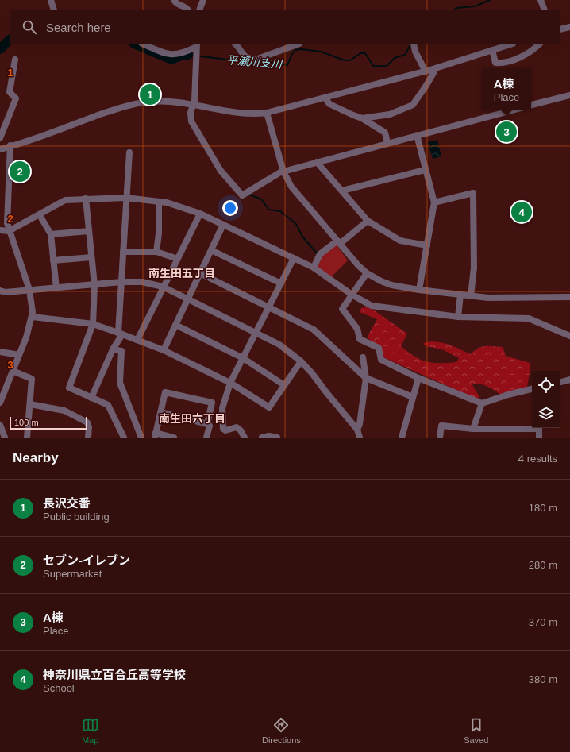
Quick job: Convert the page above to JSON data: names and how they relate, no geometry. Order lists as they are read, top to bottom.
{
  "districts": ["南生田五丁目", "南生田六丁目"],
  "water": ["平瀬川支川"],
  "scale_bar": "100 m",
  "page": {
    "search": "Search here",
    "popup": ["A棟", "Place"],
    "pins": [
      "1",
      "3",
      "2",
      "4"
    ],
    "scale": "100 m",
    "heading": ["Nearby", "4 results"],
    "list": [
      {
        "mark": "1",
        "name": "長沢交番",
        "note": "Public building",
        "value": "180 m"
      },
      {
        "mark": "2",
        "name": "セブン-イレブン",
        "note": "Supermarket",
        "value": "280 m"
      },
      {
        "mark": "3",
        "name": "A棟",
        "note": "Place",
        "value": "370 m"
      },
      {
        "mark": "4",
        "name": "神奈川県立百合丘高等学校",
        "note": "School",
        "value": "380 m"
      }
    ],
    "nav": ["Map", "Directions", "Saved"]
  },
  "grid": {
    "rows": ["1", "2", "3"]
  }
}
